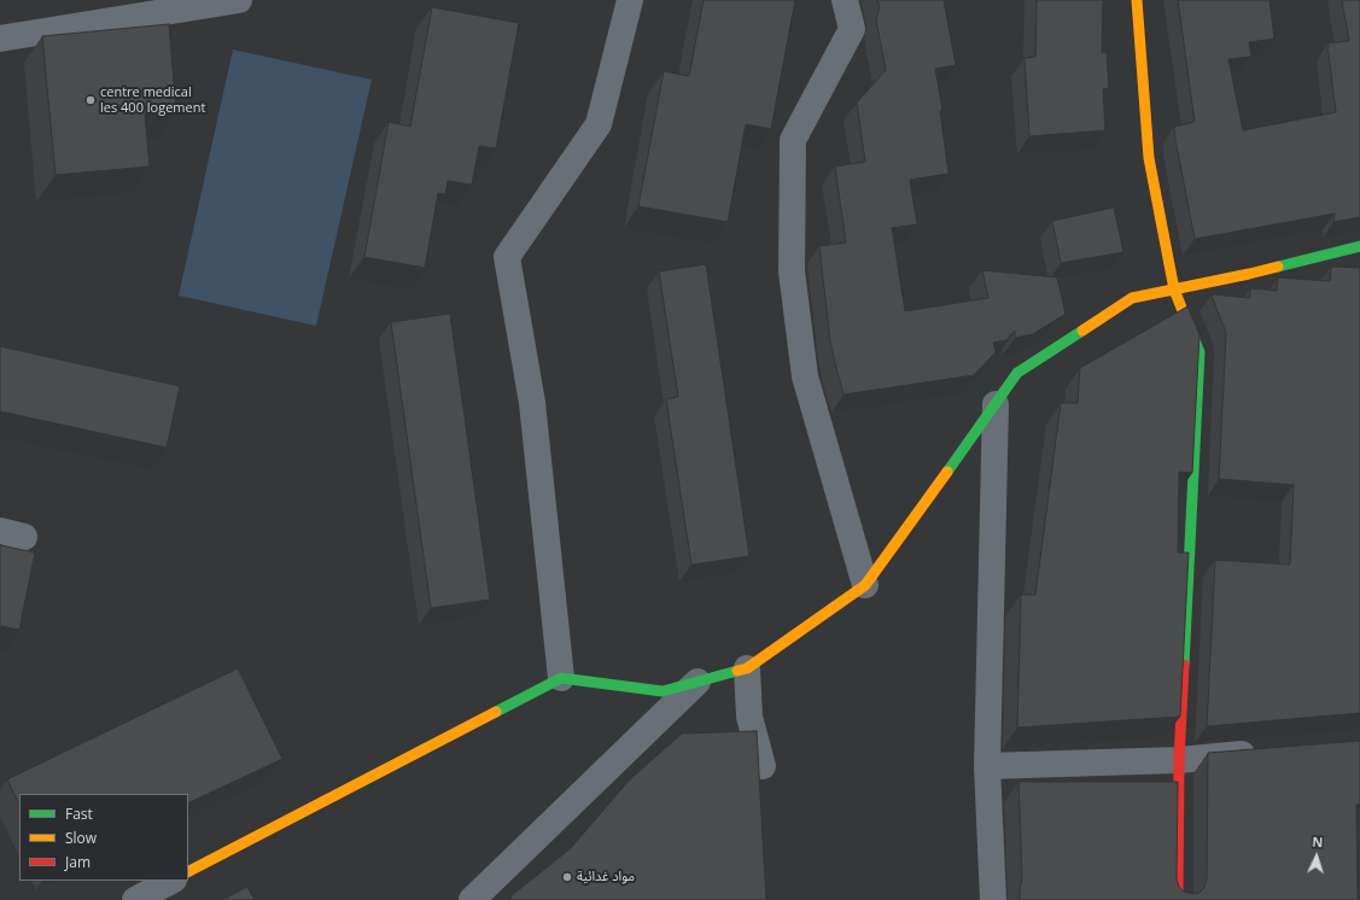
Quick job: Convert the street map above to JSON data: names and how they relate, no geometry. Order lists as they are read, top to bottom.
{
  "places": ["centre medical les 400 logement", "مواد غدائية"],
  "legend": ["Fast", "Slow", "Jam"],
  "north": "top"
}
